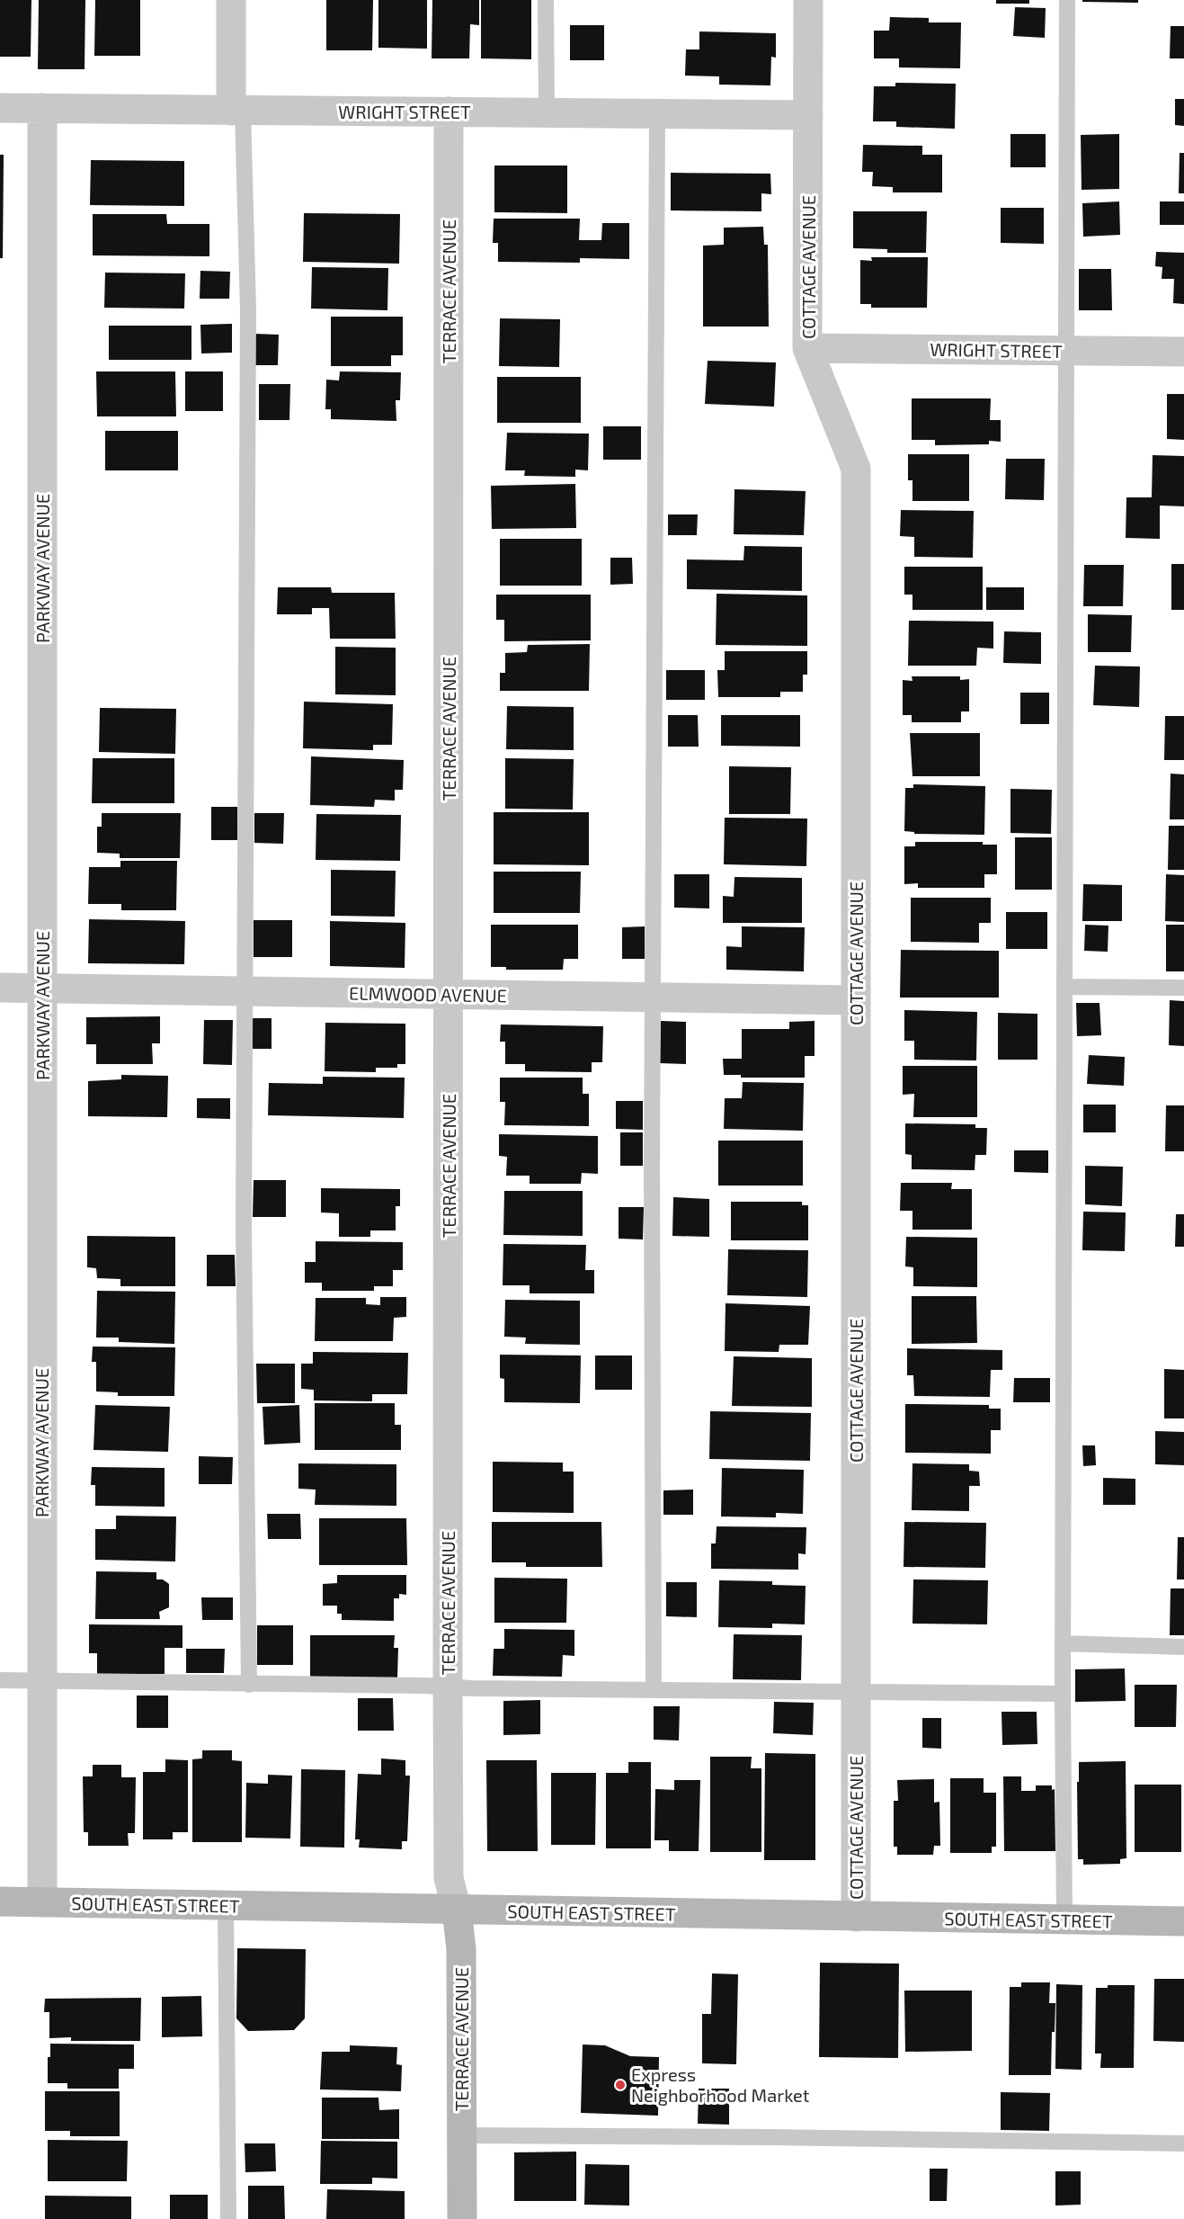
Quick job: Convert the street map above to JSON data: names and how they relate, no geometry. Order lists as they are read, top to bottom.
{
  "streets": {
    "main road": ["TERRACE AVENUE", "SOUTH EAST STREET"],
    "street": [
      "WRIGHT STREET",
      "COTTAGE AVENUE",
      "PARKWAY AVENUE",
      "ELMWOOD AVENUE"
    ]
  },
  "crossings": [
    ["WRIGHT STREET", "COTTAGE AVENUE"],
    ["WRIGHT STREET", "TERRACE AVENUE"],
    ["WRIGHT STREET", "PARKWAY AVENUE"],
    ["COTTAGE AVENUE", "ELMWOOD AVENUE"],
    ["COTTAGE AVENUE", "SOUTH EAST STREET"],
    ["TERRACE AVENUE", "ELMWOOD AVENUE"],
    ["TERRACE AVENUE", "SOUTH EAST STREET"],
    ["PARKWAY AVENUE", "ELMWOOD AVENUE"],
    ["PARKWAY AVENUE", "SOUTH EAST STREET"]
  ],
  "places": ["Express Neighborhood Market"]
}
